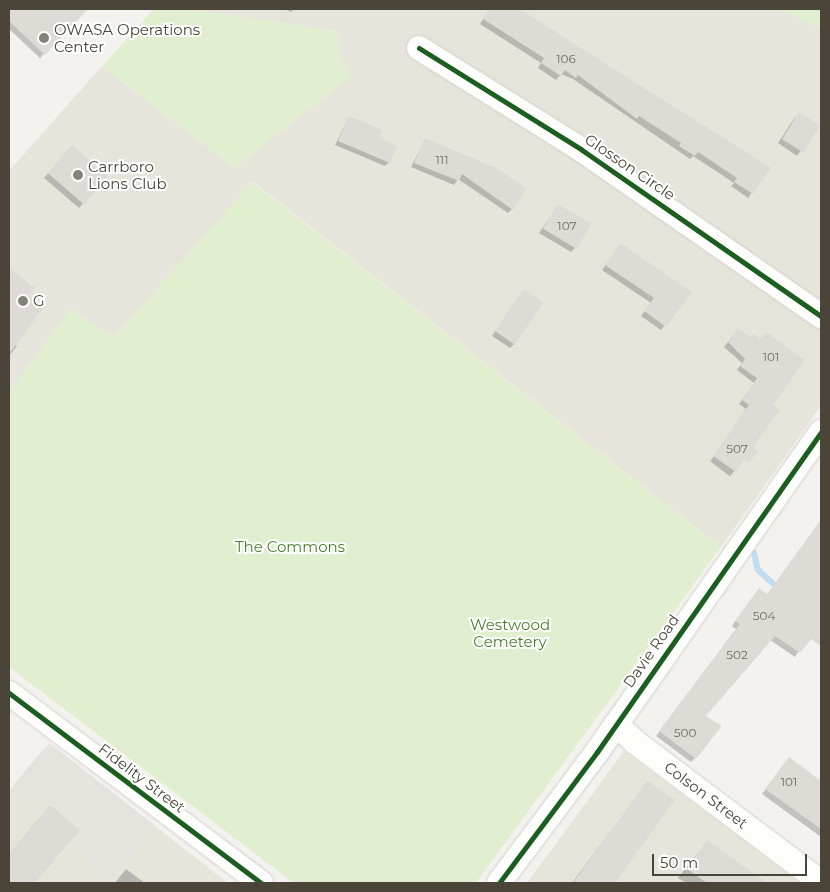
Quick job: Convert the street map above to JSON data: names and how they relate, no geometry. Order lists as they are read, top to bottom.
{
  "streets": {
    "street": [
      "Glosson Circle",
      "Davie Road",
      "Fidelity Street",
      "Colson Street"
    ]
  },
  "crossings": [
    ["Davie Road", "Colson Street"]
  ],
  "parks": ["The Commons", "Westwood Cemetery"],
  "places": ["OWASA Operations Center", "Carrboro Lions Club", "G"],
  "house_numbers": [
    "106",
    "111",
    "107",
    "101",
    "507",
    "504",
    "502",
    "500",
    "101"
  ],
  "scale_bar": "50 m"
}
